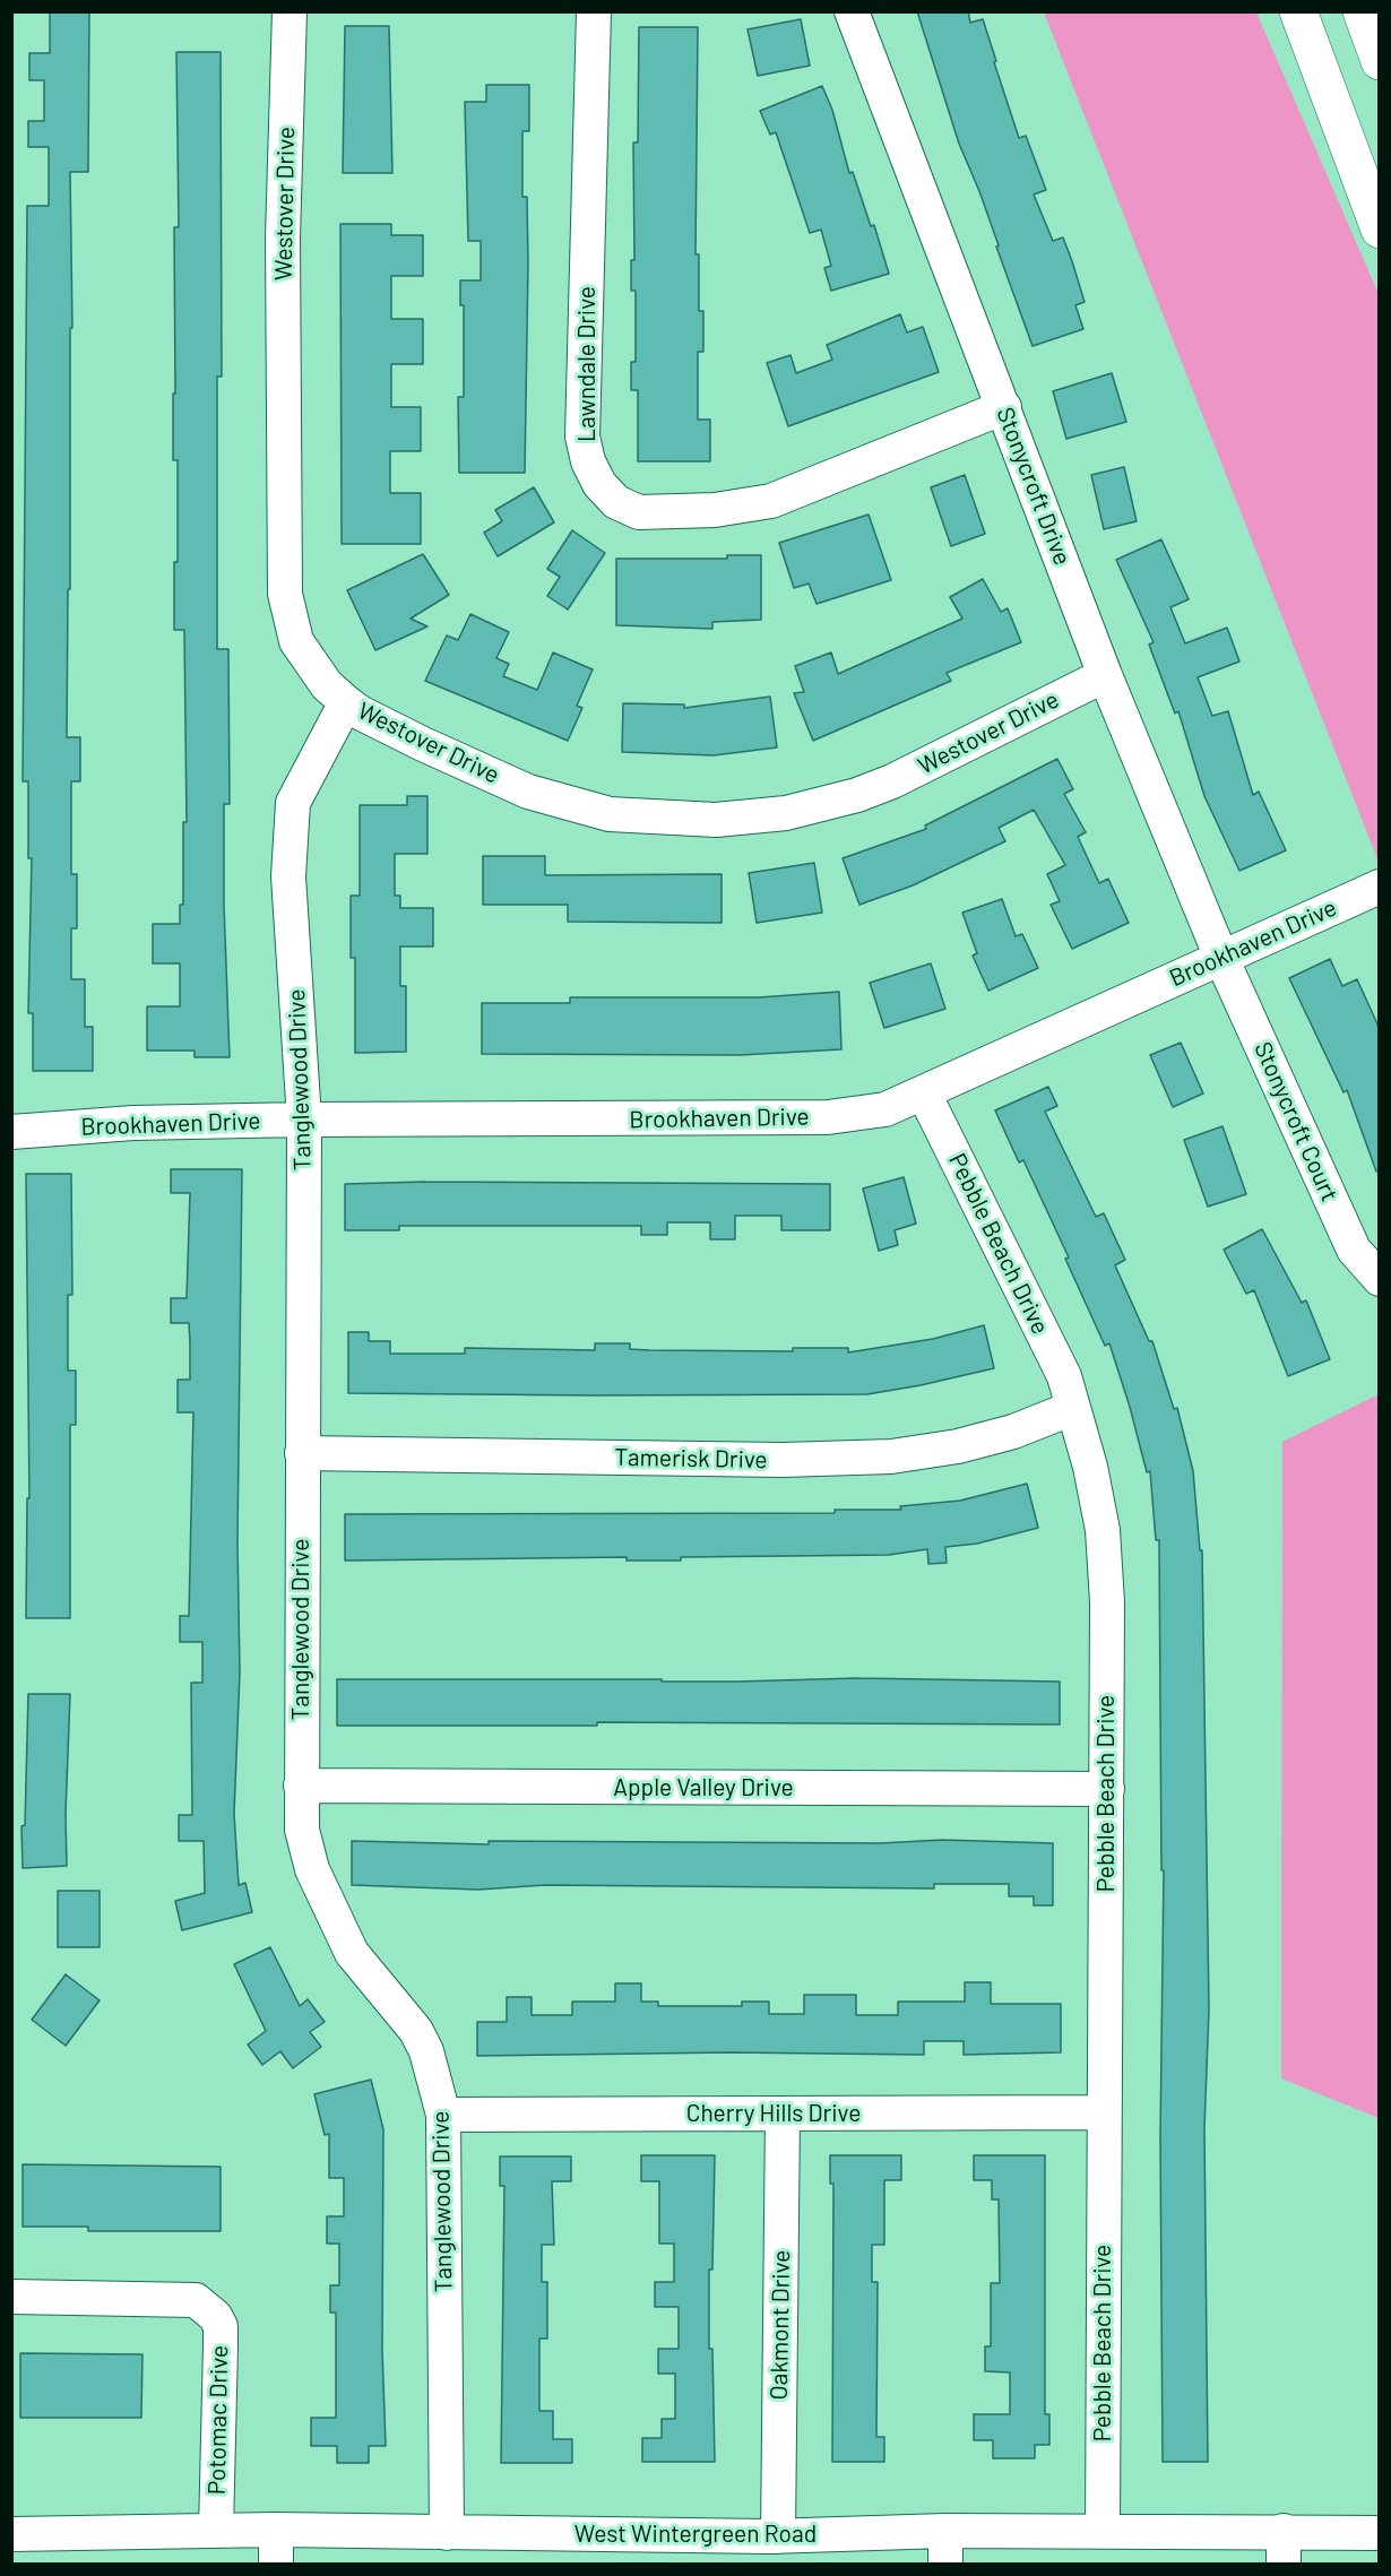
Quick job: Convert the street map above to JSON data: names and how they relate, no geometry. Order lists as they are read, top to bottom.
{
  "streets": {
    "street": [
      "Westover Drive",
      "Lawndale Drive",
      "Stonycroft Drive",
      "Brookhaven Drive",
      "Tanglewood Drive",
      "Stonycroft Court",
      "Pebble Beach Drive",
      "Tamerisk Drive",
      "Apple Valley Drive",
      "Cherry Hills Drive",
      "Oakmont Drive",
      "Potomac Drive",
      "West Wintergreen Road"
    ]
  },
  "crossings": [
    ["Westover Drive", "Stonycroft Drive"],
    ["Westover Drive", "Tanglewood Drive"],
    ["Lawndale Drive", "Stonycroft Drive"],
    ["Stonycroft Drive", "Brookhaven Drive"],
    ["Stonycroft Drive", "Stonycroft Court"],
    ["Brookhaven Drive", "Tanglewood Drive"],
    ["Brookhaven Drive", "Stonycroft Court"],
    ["Brookhaven Drive", "Pebble Beach Drive"],
    ["Tanglewood Drive", "Tamerisk Drive"],
    ["Tanglewood Drive", "Apple Valley Drive"],
    ["Tanglewood Drive", "Cherry Hills Drive"],
    ["Tanglewood Drive", "West Wintergreen Road"],
    ["Pebble Beach Drive", "Tamerisk Drive"],
    ["Pebble Beach Drive", "Apple Valley Drive"],
    ["Pebble Beach Drive", "Cherry Hills Drive"],
    ["Pebble Beach Drive", "West Wintergreen Road"],
    ["Cherry Hills Drive", "Oakmont Drive"],
    ["Oakmont Drive", "West Wintergreen Road"],
    ["Potomac Drive", "West Wintergreen Road"]
  ]
}
